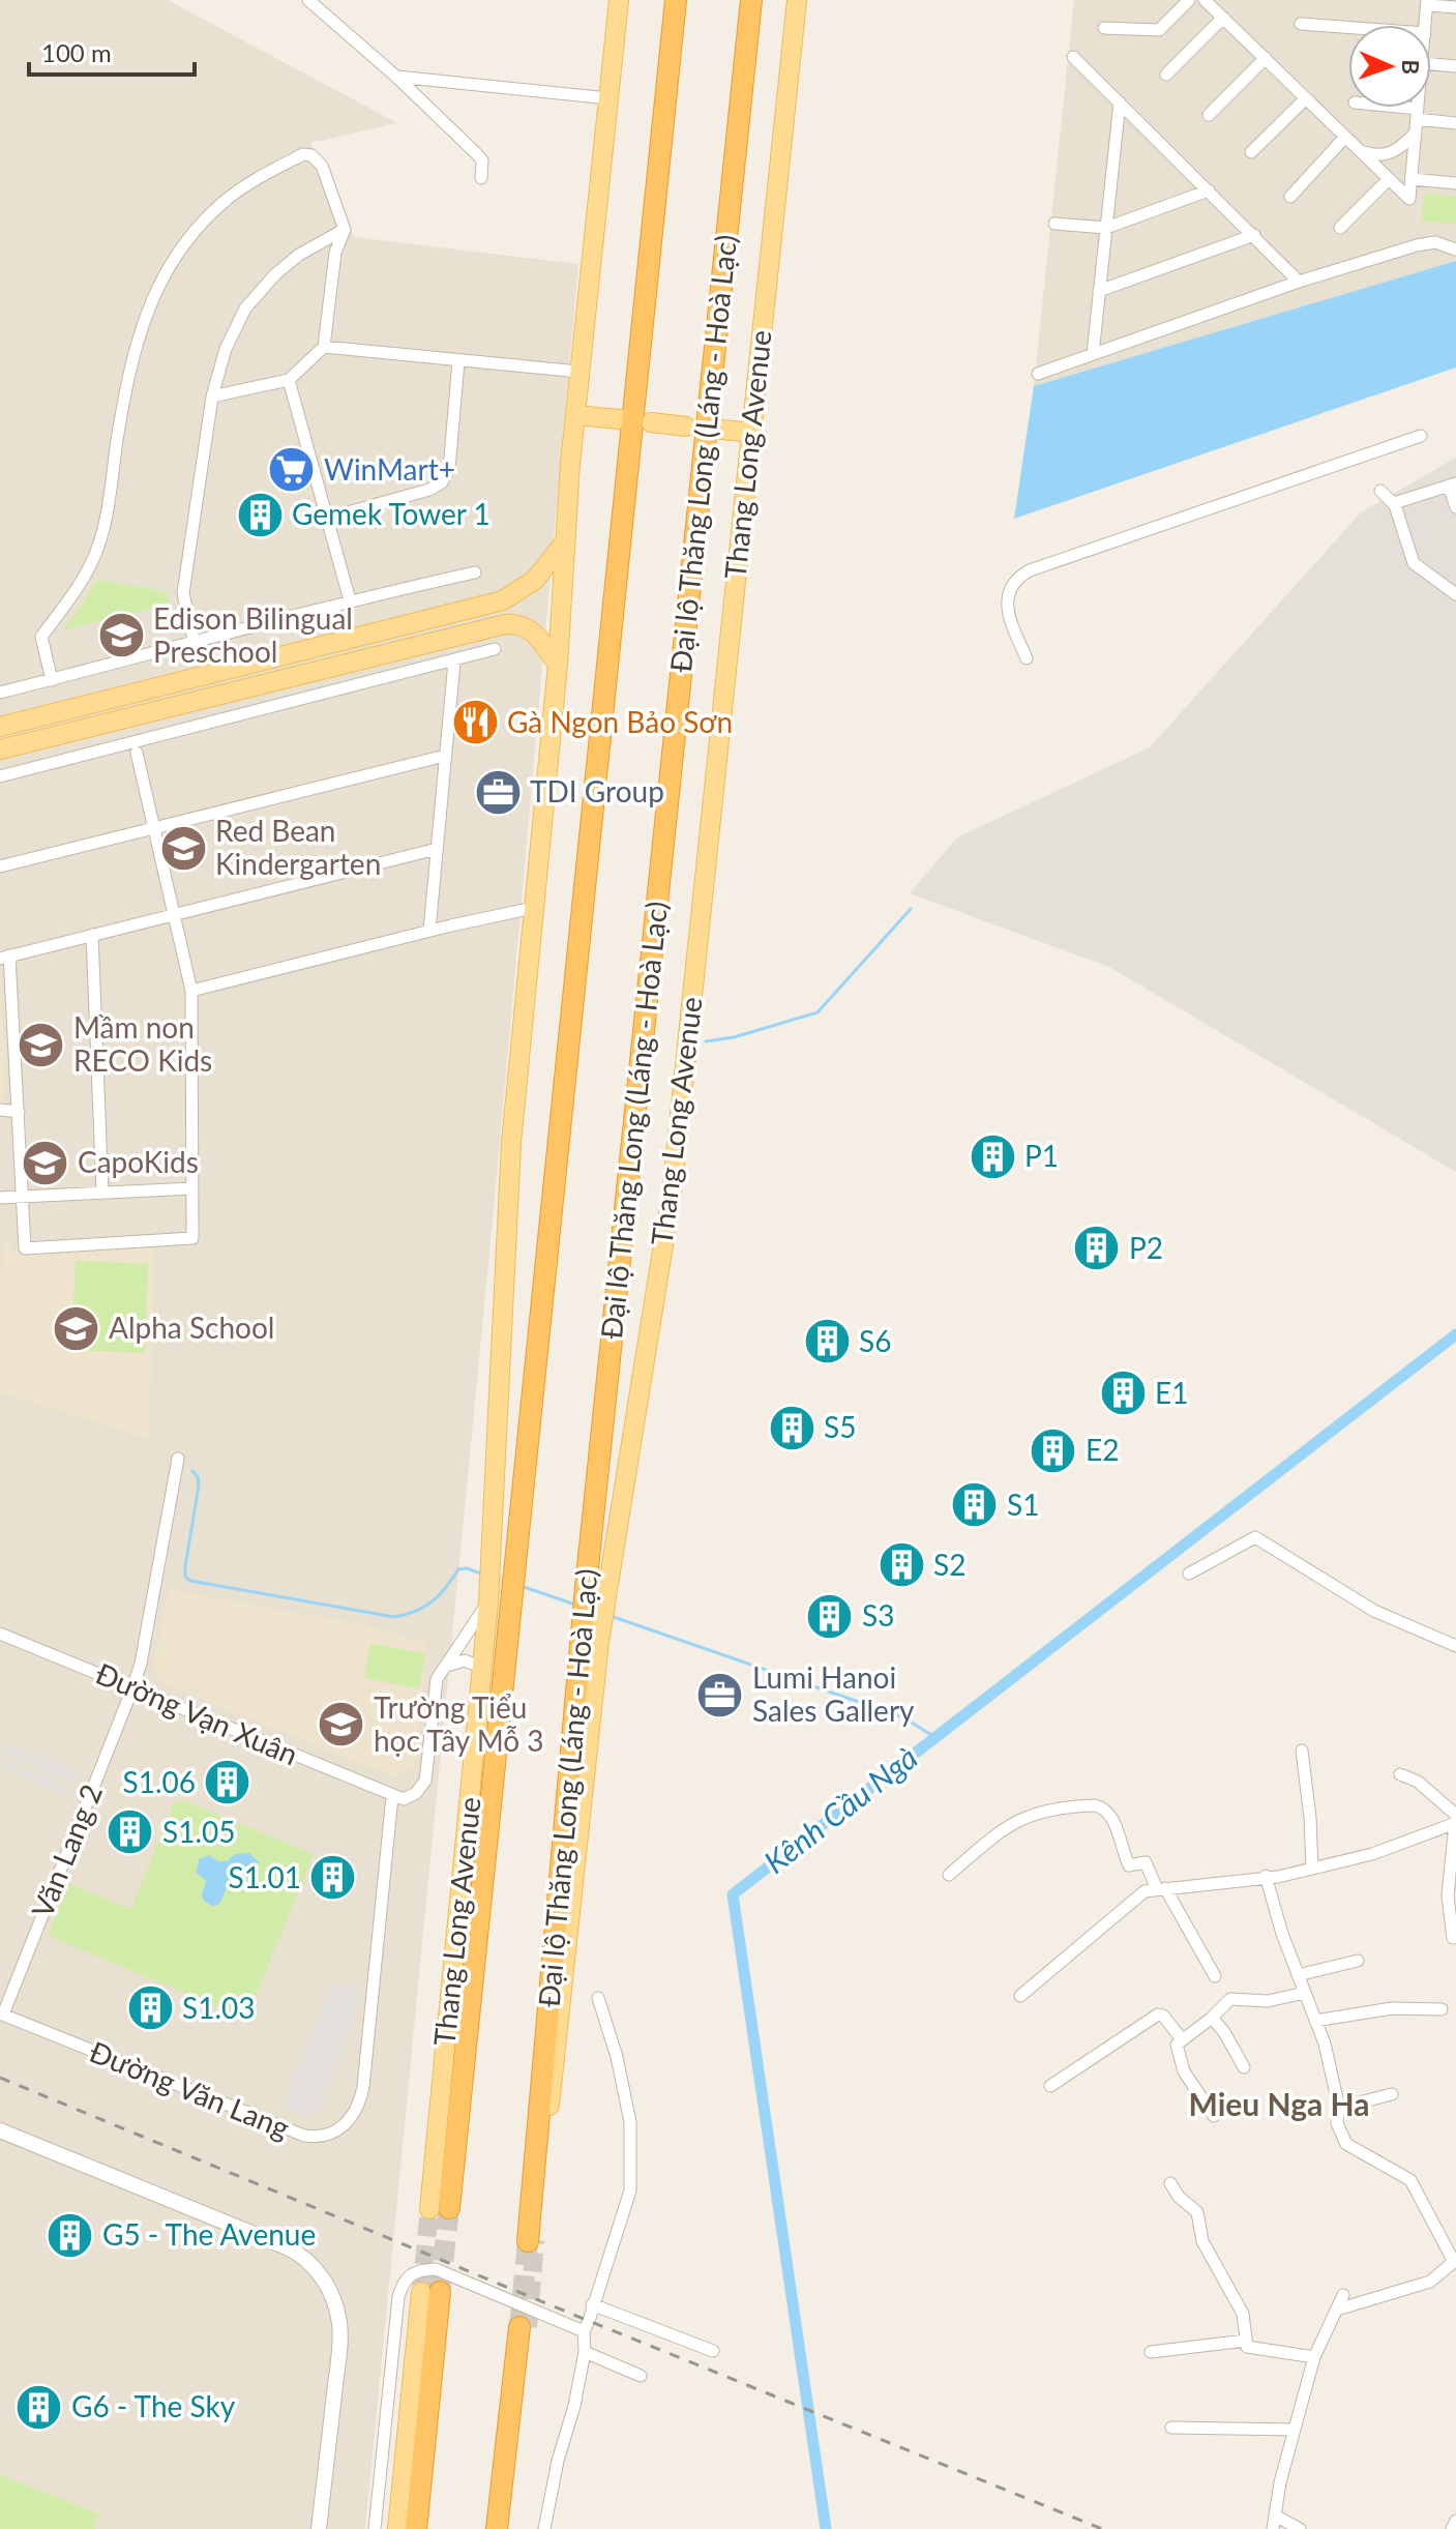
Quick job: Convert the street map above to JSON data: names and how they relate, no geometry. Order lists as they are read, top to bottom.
{
  "streets": {
    "highway": ["Đại lộ Thăng Long (Láng - Hoà Lạc)"],
    "main road": ["Thang Long Avenue"],
    "street": ["Đường Vạn Xuân", "Văn Lang 2", "Đường Văn Lang"]
  },
  "crossings": [
    ["Đại lộ Thăng Long (Láng - Hoà Lạc)", "Thang Long Avenue"],
    ["Đường Vạn Xuân", "Văn Lang 2"],
    ["Đường Vạn Xuân", "Đường Văn Lang"],
    ["Văn Lang 2", "Đường Văn Lang"]
  ],
  "districts": ["Mieu Nga Ha"],
  "water": ["Kênh Cầu Ngà"],
  "places": {
    "supermarket": ["WinMart+"],
    "building": [
      "Gemek Tower 1",
      "P1",
      "P2",
      "S6",
      "E1",
      "S5",
      "E2",
      "S1",
      "S2",
      "S3",
      "S1.06",
      "S1.05",
      "S1.01",
      "S1.03",
      "G5 - The Avenue",
      "G6 - The Sky"
    ],
    "school or university": [
      "Edison Bilingual Preschool",
      "Red Bean Kindergarten",
      "Mầm non RECO Kids",
      "CapoKids",
      "Alpha School",
      "Trường Tiểu học Tây Mỗ 3"
    ],
    "restaurant": ["Gà Ngon Bảo Sơn"],
    "office": ["TDI Group", "Lumi Hanoi Sales Gallery"]
  },
  "scale_bar": "100 m",
  "north": "right"
}
